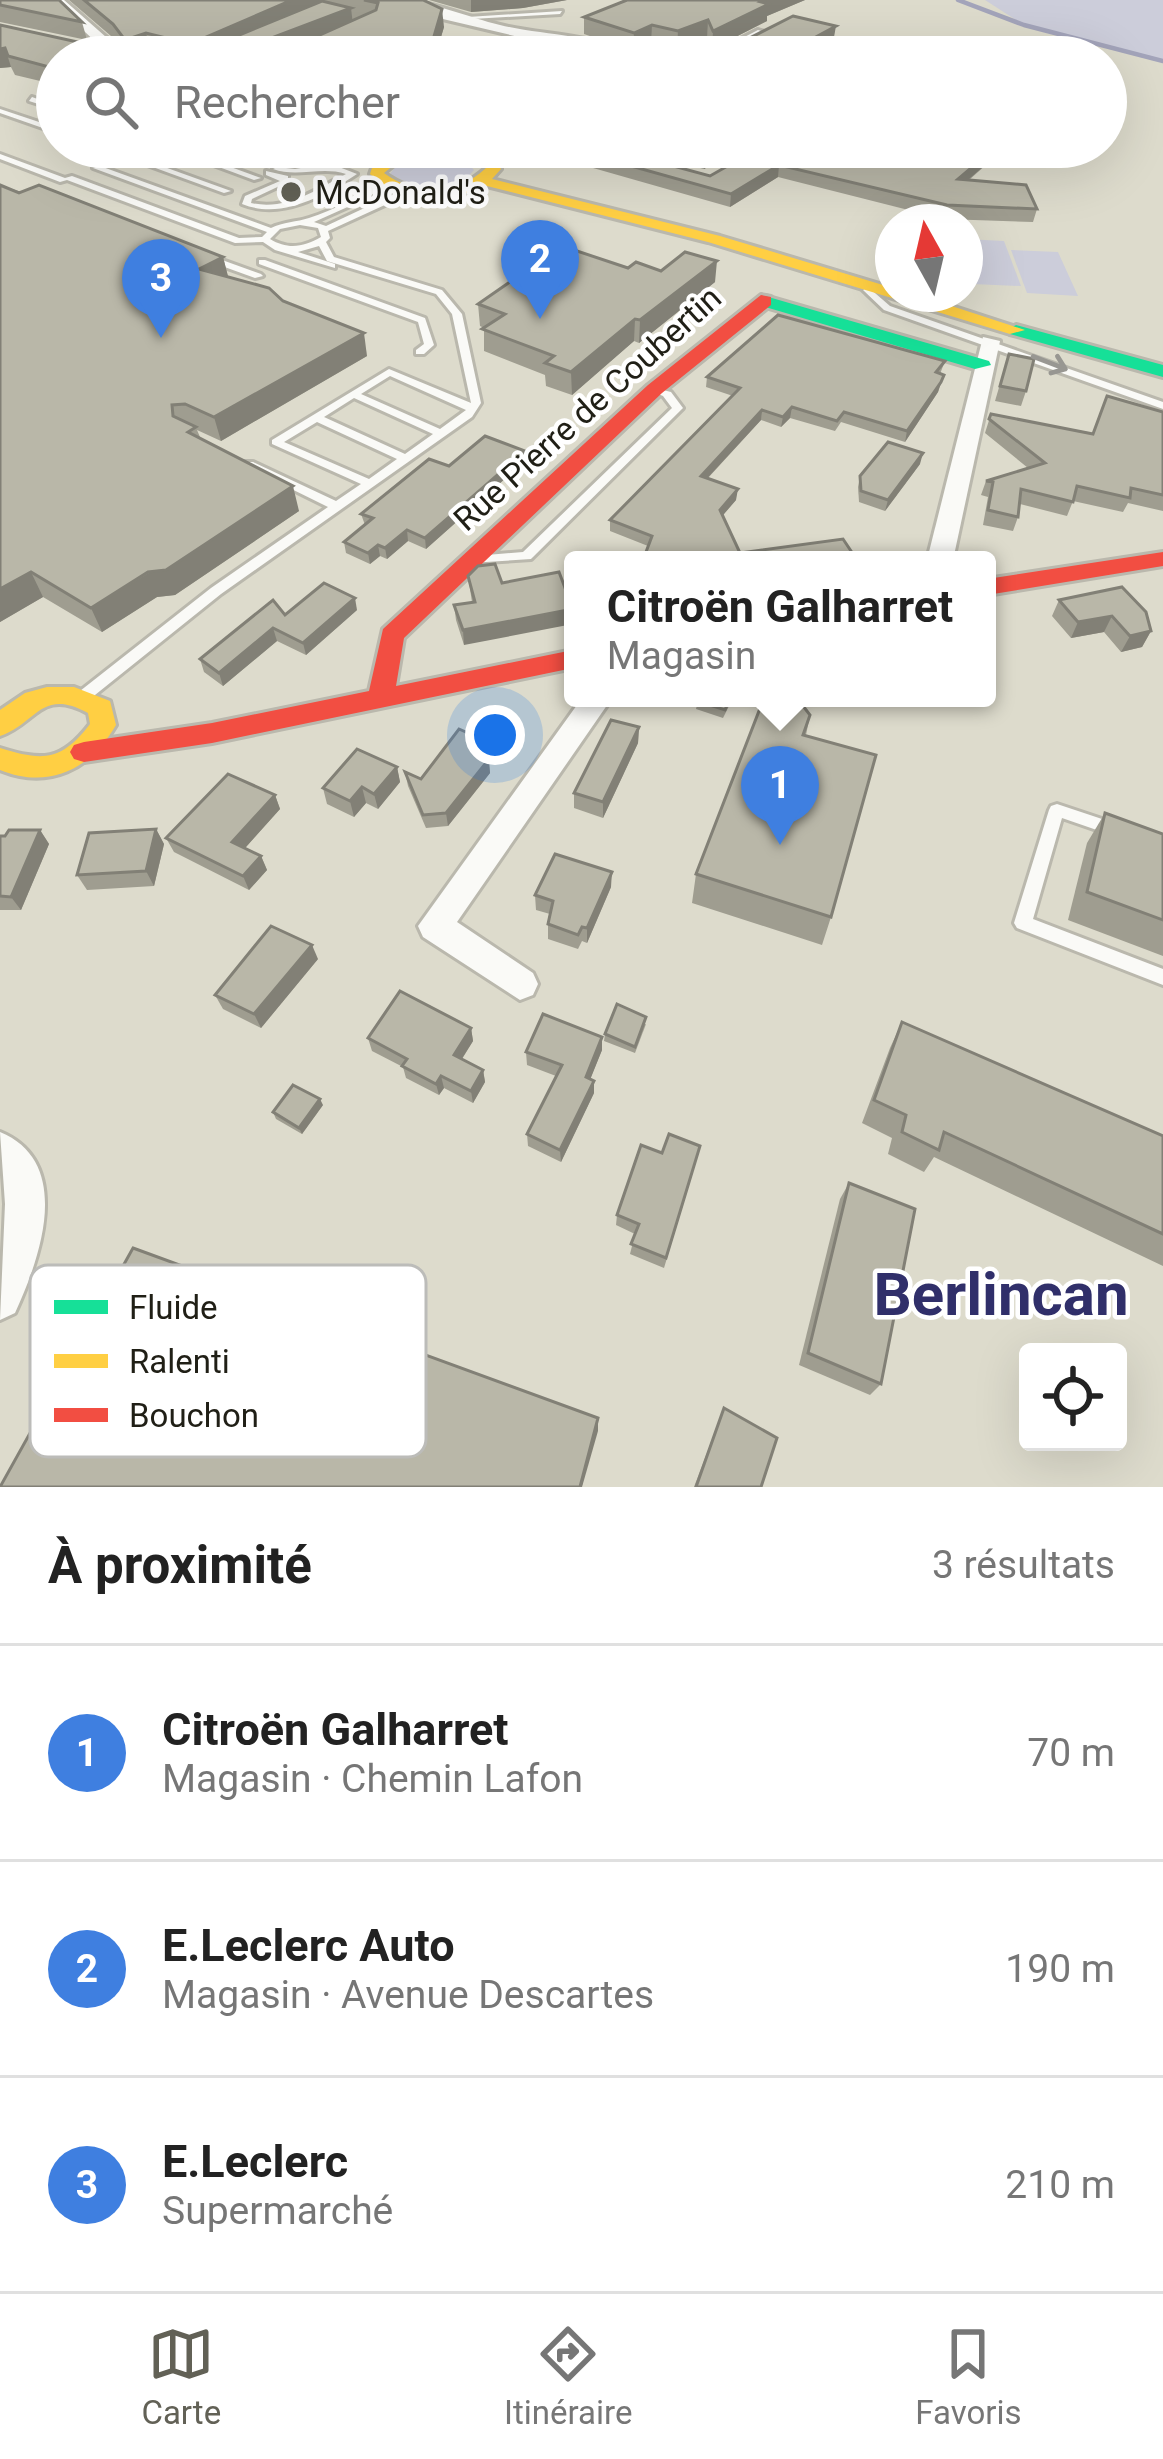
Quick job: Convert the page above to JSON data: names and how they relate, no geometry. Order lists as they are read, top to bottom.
{
  "streets": {
    "street": ["Rue Pierre de Coubertin"]
  },
  "districts": ["Berlincan"],
  "places": ["McDonald's"],
  "legend": ["Fluide", "Ralenti", "Bouchon"],
  "north": "top",
  "page": {
    "search": "Rechercher",
    "pins": ["2", "3", "1"],
    "popup": ["Citroën Galharret", "Magasin"],
    "heading": ["À proximité", "3 résultats"],
    "list": [
      {
        "mark": "1",
        "name": "Citroën Galharret",
        "note": "Magasin · Chemin Lafon",
        "value": "70 m"
      },
      {
        "mark": "2",
        "name": "E.Leclerc Auto",
        "note": "Magasin · Avenue Descartes",
        "value": "190 m"
      },
      {
        "mark": "3",
        "name": "E.Leclerc",
        "note": "Supermarché",
        "value": "210 m"
      }
    ],
    "nav": ["Carte", "Itinéraire", "Favoris"]
  }
}
